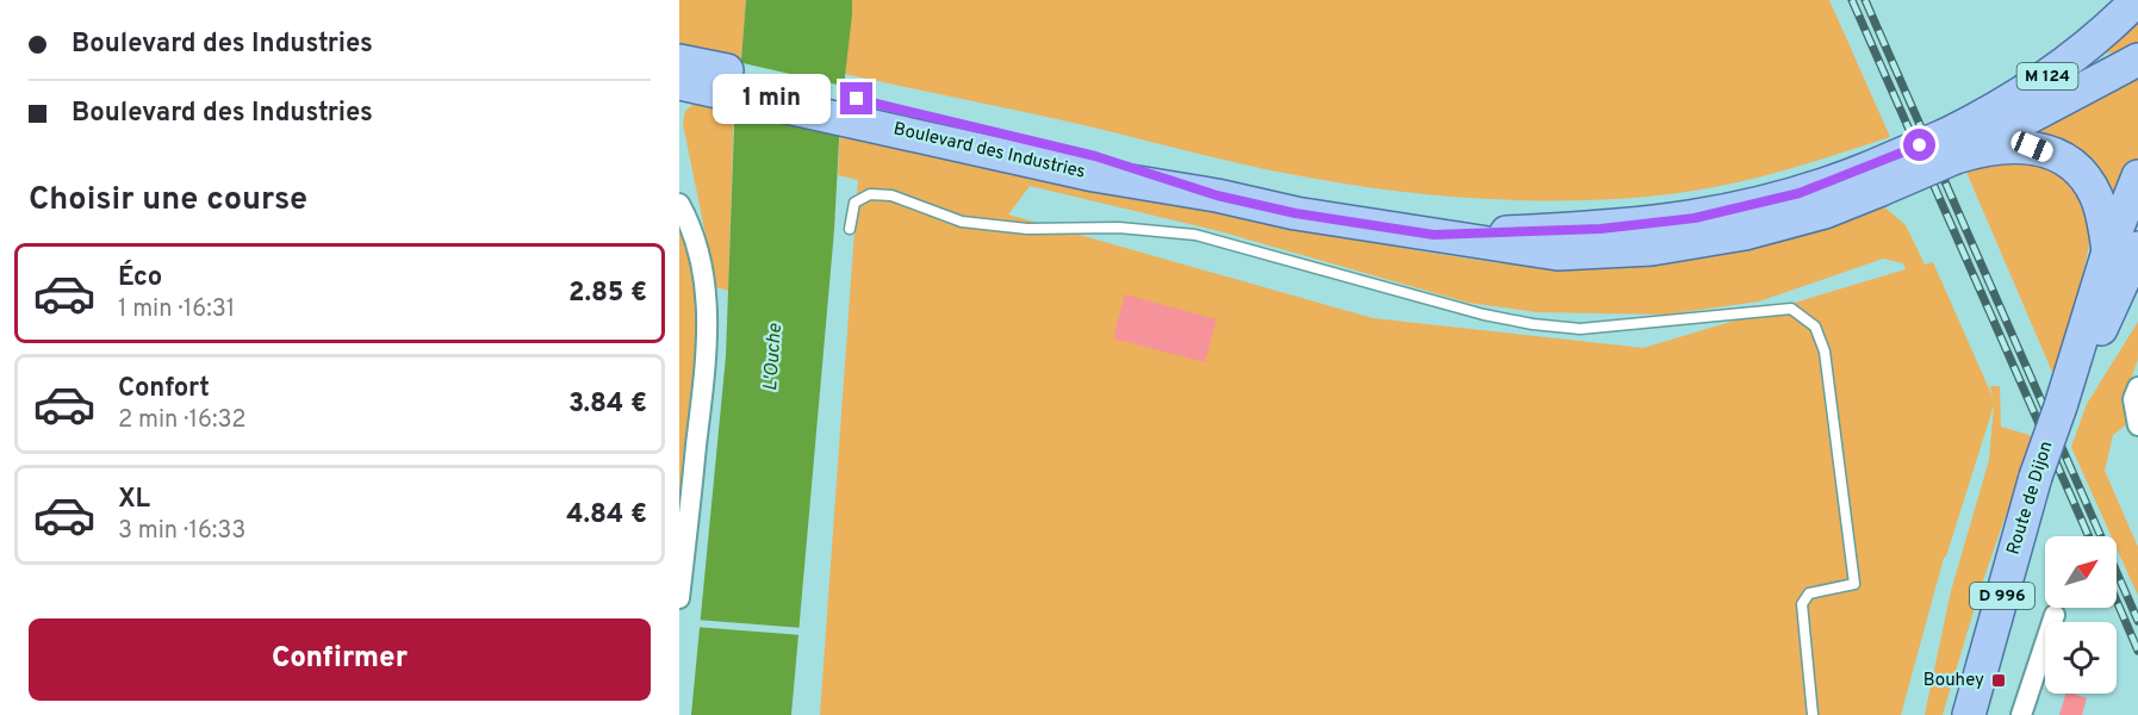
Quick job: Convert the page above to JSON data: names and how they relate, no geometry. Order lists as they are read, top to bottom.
{
  "streets": {
    "main road": [
      "M 124",
      "Boulevard des Industries",
      "Route de Dijon",
      "D 996"
    ]
  },
  "crossings": [
    ["M 124", "Boulevard des Industries"],
    ["Boulevard des Industries", "Route de Dijon"]
  ],
  "water": ["L'Ouche"],
  "places": {
    "transit": ["Bouhey"]
  },
  "north": "top right",
  "page": {
    "banner": ["Boulevard des Industries", "Boulevard des Industries"],
    "bubble": "1 min",
    "heading": "Choisir une course",
    "list": [
      {
        "name": "Éco",
        "note": "1 min · 16:31",
        "value": "2.85 €"
      },
      {
        "name": "Confort",
        "note": "2 min · 16:32",
        "value": "3.84 €"
      },
      {
        "name": "XL",
        "note": "3 min · 16:33",
        "value": "4.84 €"
      }
    ],
    "buttons": "Confirmer"
  }
}
